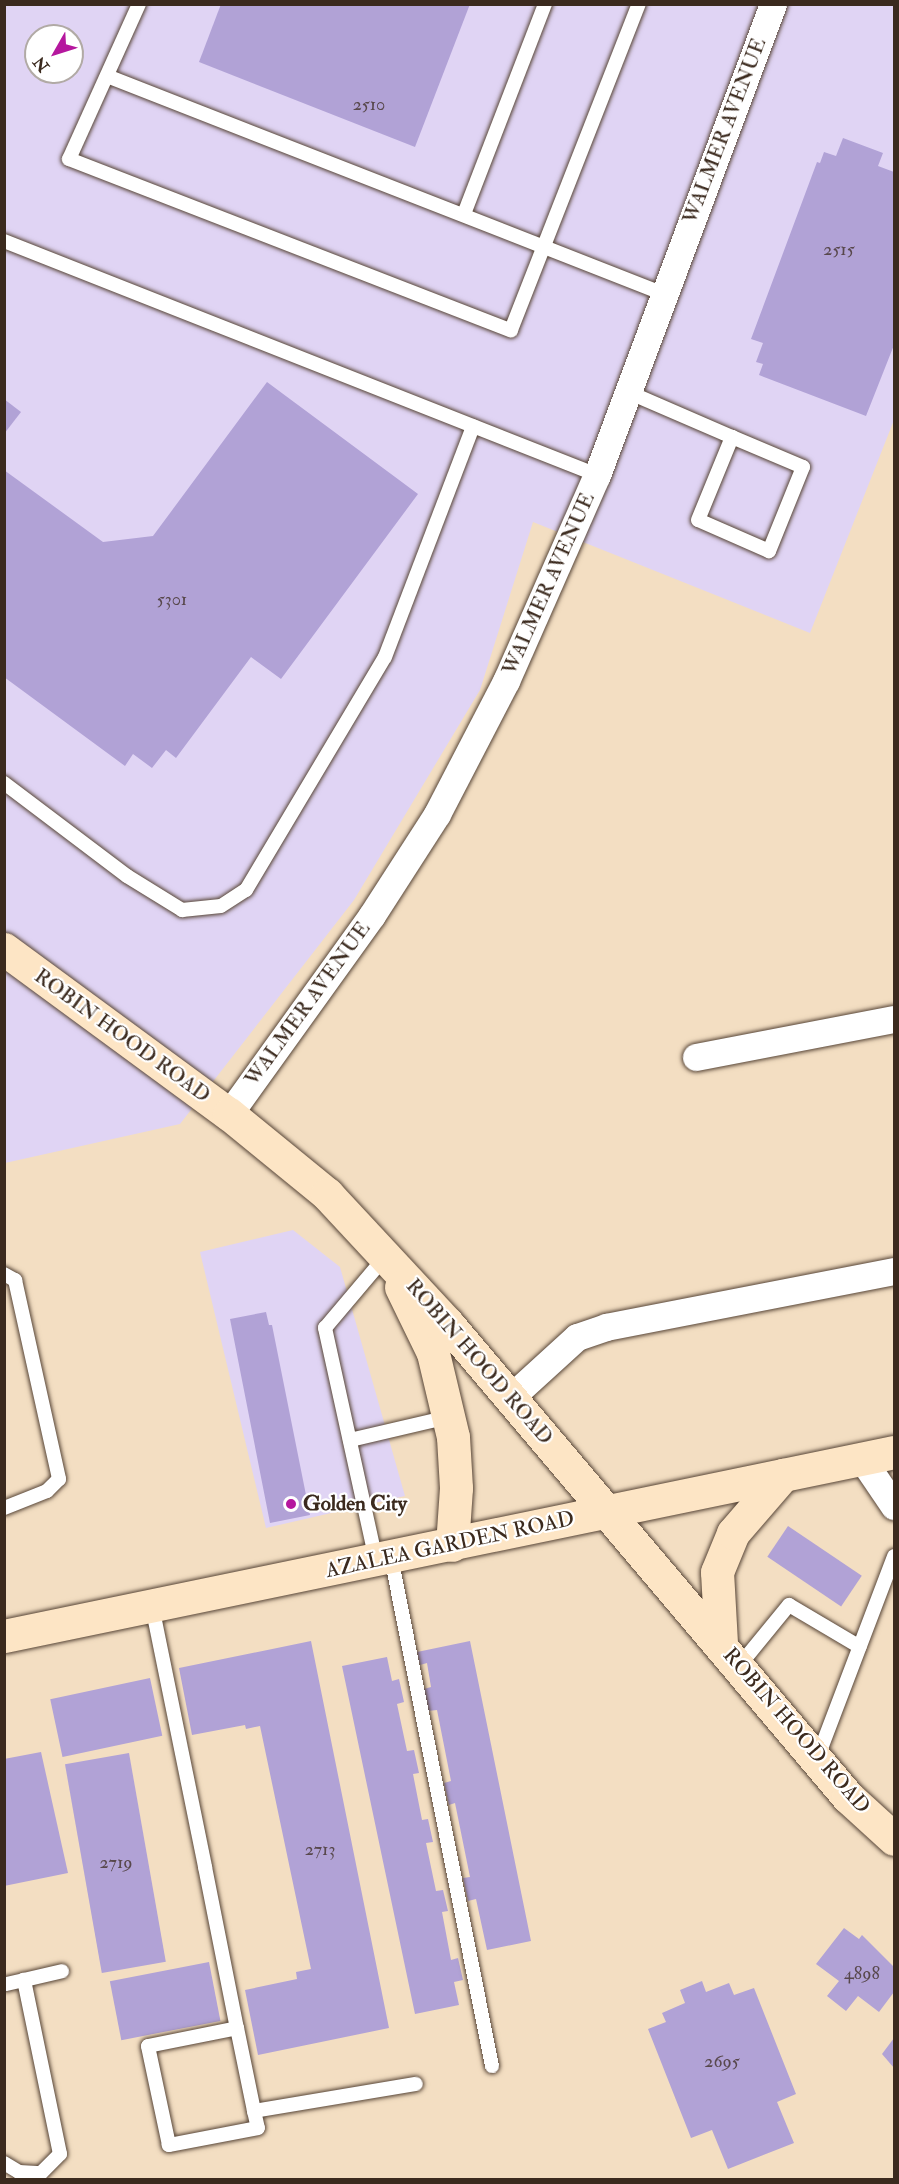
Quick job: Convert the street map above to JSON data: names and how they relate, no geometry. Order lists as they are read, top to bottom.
{
  "streets": {
    "main road": ["ROBIN HOOD ROAD", "AZALEA GARDEN ROAD"],
    "street": ["WALMER AVENUE"]
  },
  "crossings": [
    ["WALMER AVENUE", "ROBIN HOOD ROAD"],
    ["ROBIN HOOD ROAD", "AZALEA GARDEN ROAD"]
  ],
  "places": ["Golden City"],
  "house_numbers": [
    "2510",
    "2515",
    "5301",
    "2713",
    "2719",
    "4898",
    "2695"
  ],
  "north": "bottom left"
}
